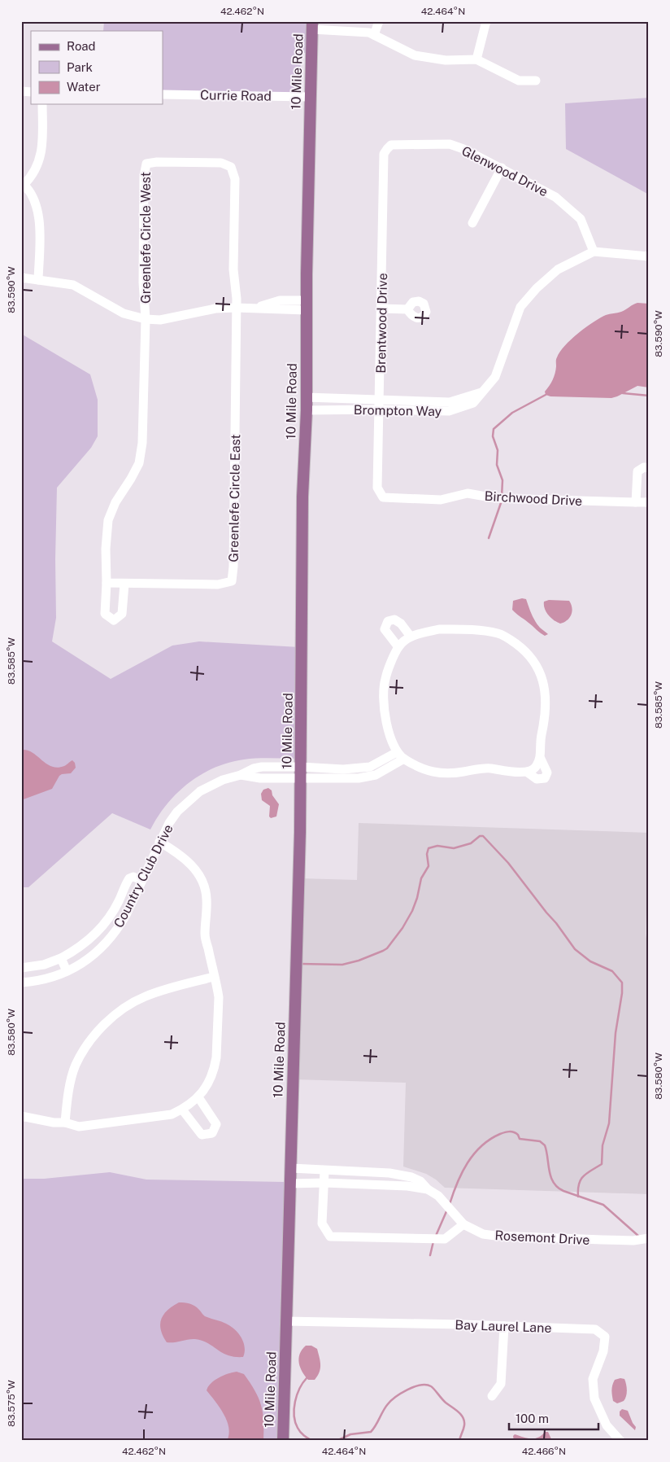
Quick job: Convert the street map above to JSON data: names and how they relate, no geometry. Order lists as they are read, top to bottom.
{
  "streets": {
    "main road": ["10 Mile Road"],
    "street": [
      "Currie Road",
      "Glenwood Drive",
      "Greenlefe Circle West",
      "Brentwood Drive",
      "Brompton Way",
      "Greenlefe Circle East",
      "Birchwood Drive",
      "Country Club Drive",
      "Rosemont Drive",
      "Bay Laurel Lane"
    ]
  },
  "crossings": [
    ["10 Mile Road", "Currie Road"],
    ["10 Mile Road", "Brompton Way"],
    ["10 Mile Road", "Country Club Drive"],
    ["10 Mile Road", "Rosemont Drive"],
    ["10 Mile Road", "Bay Laurel Lane"],
    ["Glenwood Drive", "Brentwood Drive"],
    ["Glenwood Drive", "Brompton Way"],
    ["Greenlefe Circle West", "Greenlefe Circle East"],
    ["Brentwood Drive", "Brompton Way"],
    ["Brentwood Drive", "Birchwood Drive"]
  ],
  "legend": ["Road", "Park", "Water"],
  "scale_bar": "100 m",
  "coordinates": [
    "42.462°N",
    "42.464°N",
    "83.590°W",
    "83.585°W",
    "83.580°W",
    "83.575°W",
    "42.466°N"
  ]
}
